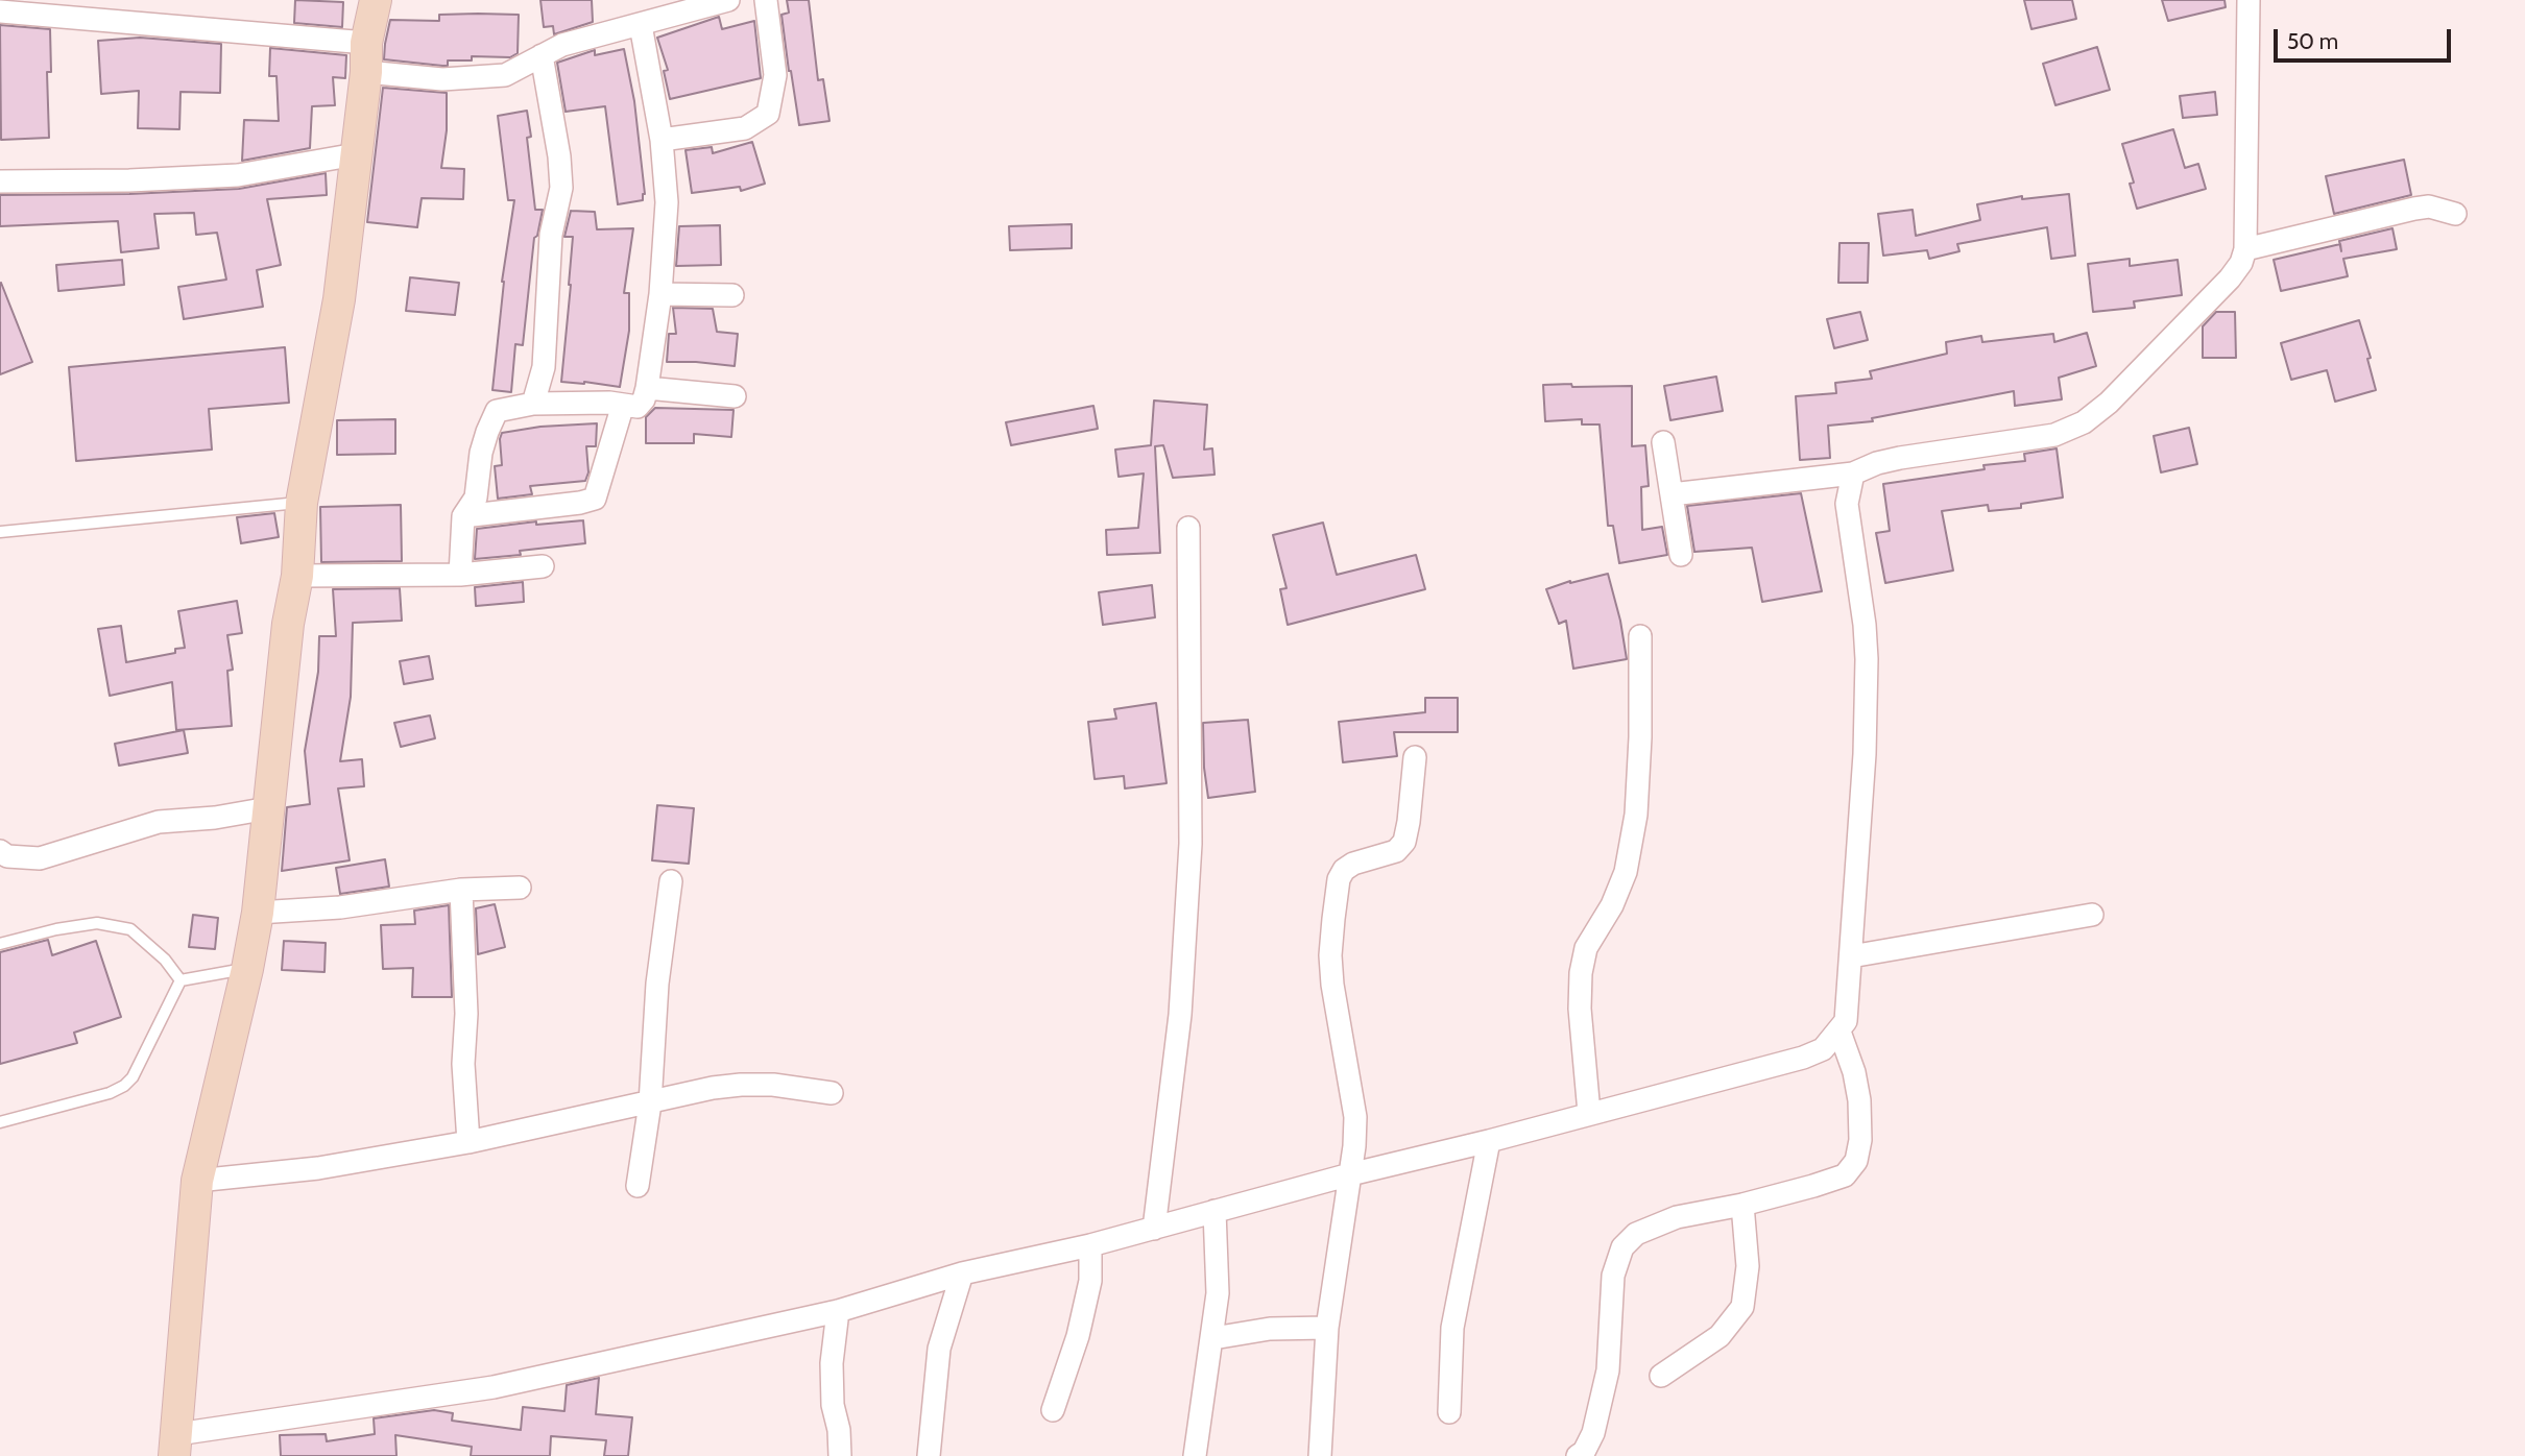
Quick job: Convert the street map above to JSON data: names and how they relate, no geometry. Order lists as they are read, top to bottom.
{
  "scale_bar": "50 m"
}
